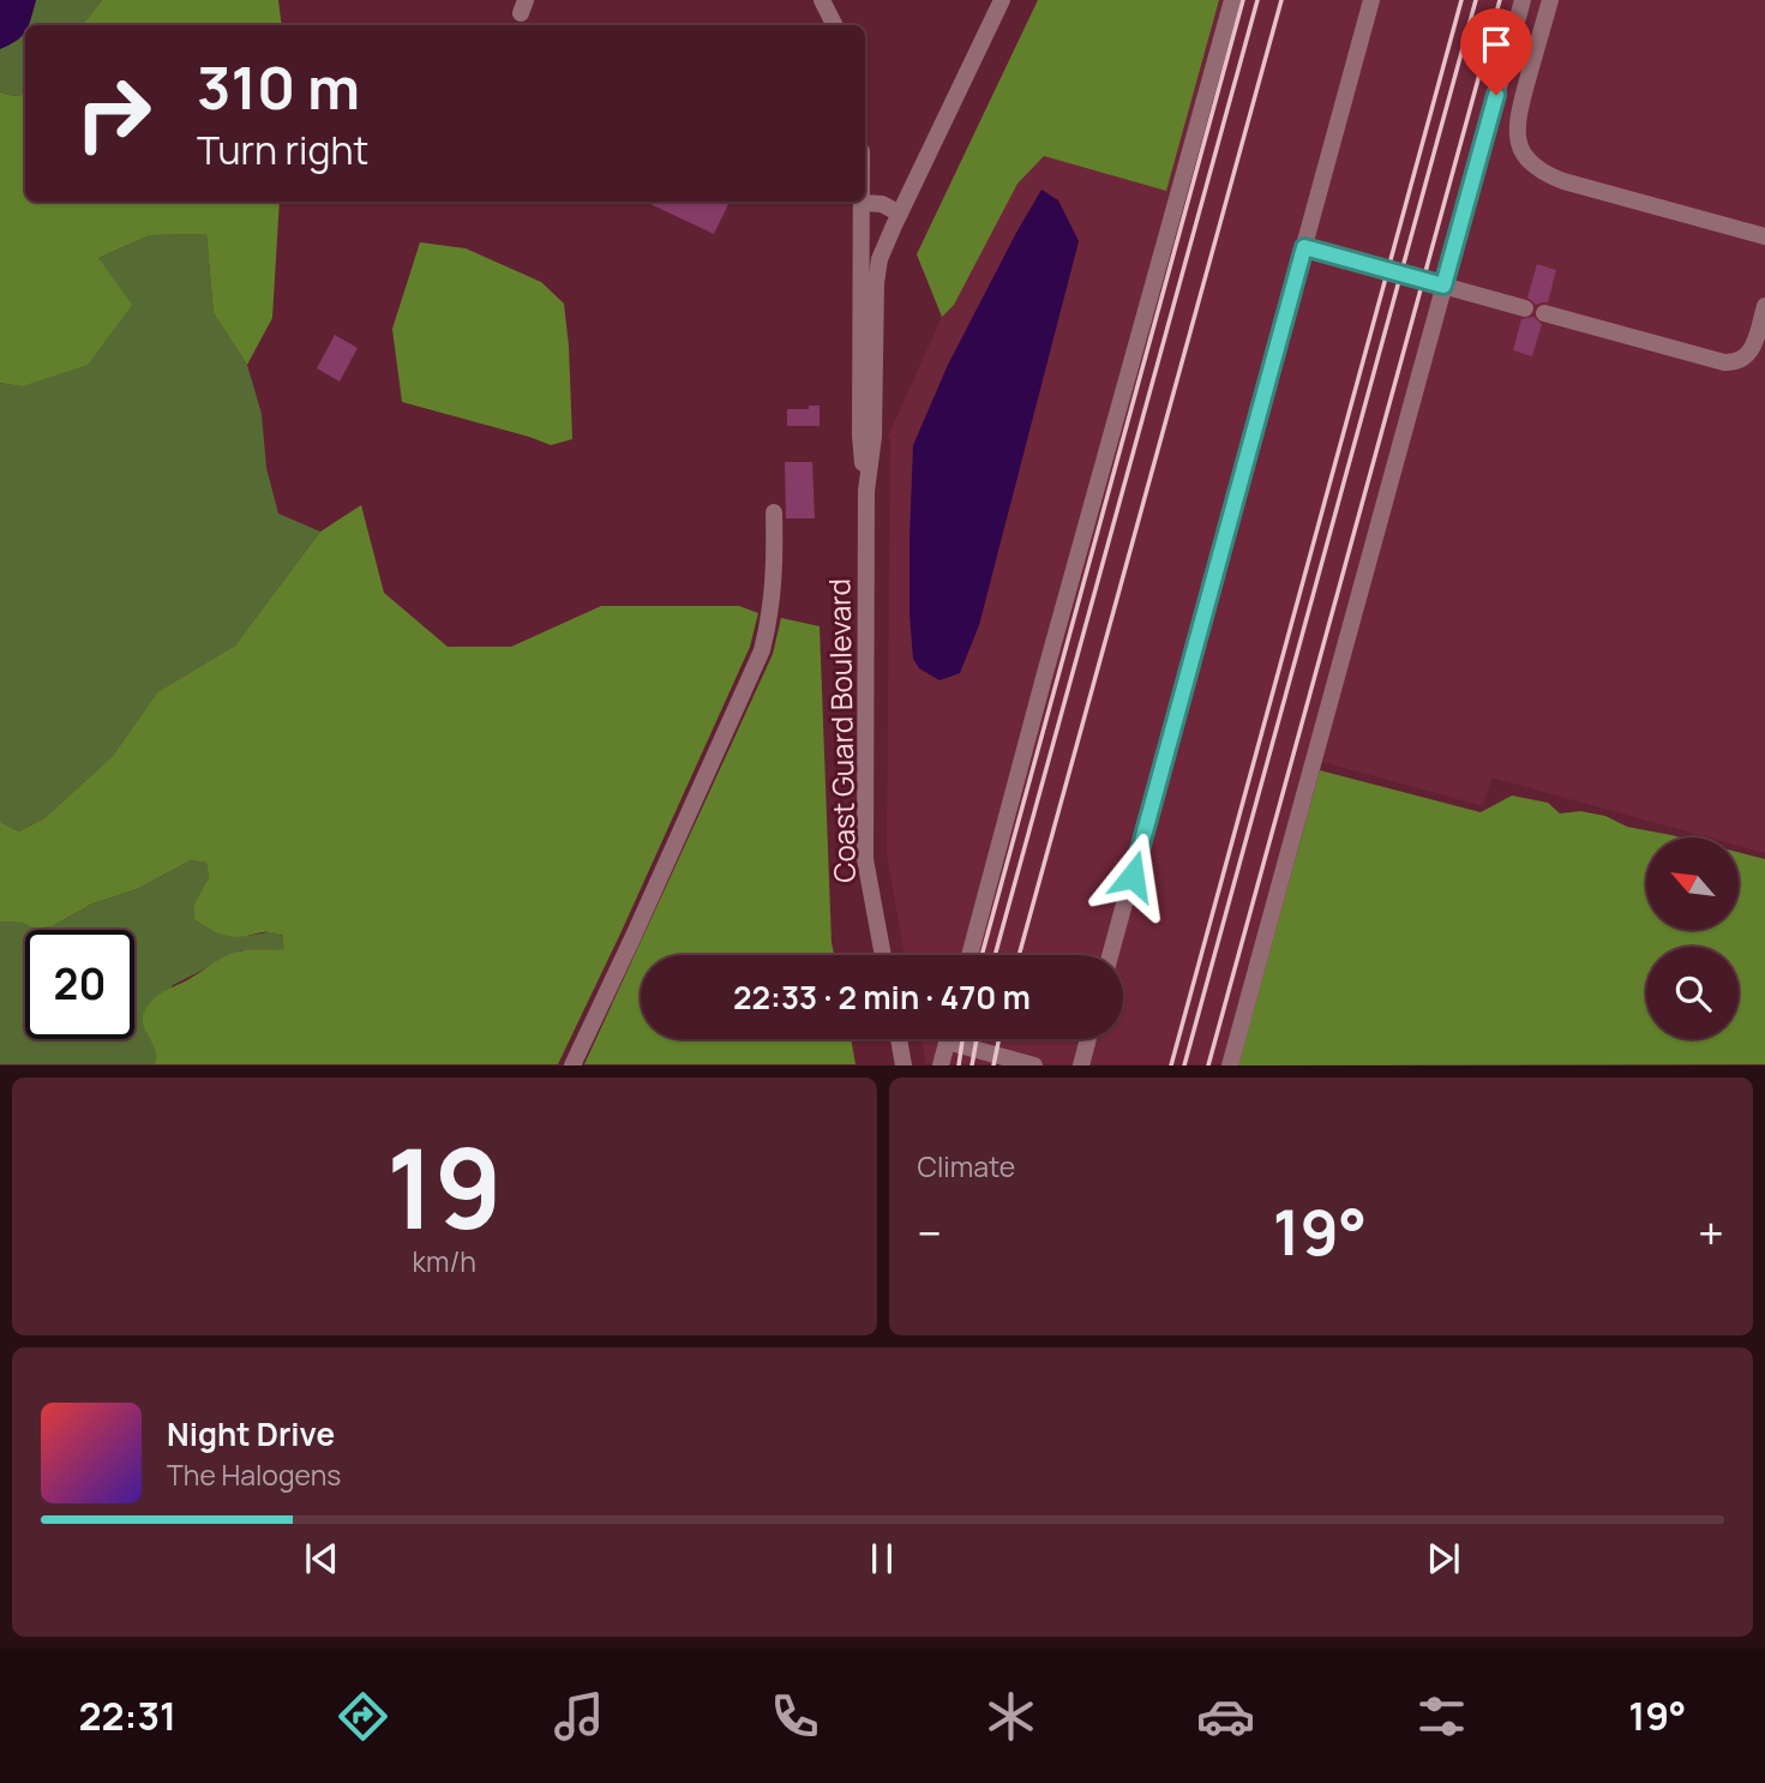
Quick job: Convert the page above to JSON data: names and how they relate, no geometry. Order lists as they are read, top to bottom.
{
  "streets": {
    "street": ["Coast Guard Boulevard"]
  },
  "north": "top left",
  "page": {
    "turn": ["310 m", "Turn right"],
    "limit": "20",
    "trip": "22:33 · 2 min · 470 m",
    "tile": [
      ["19", "km/h"],
      "Climate"
    ],
    "heat": ["−", "19°", "+"],
    "song": ["Night Drive", "The Halogens"],
    "tabs": ["22:31", "19°"]
  }
}
